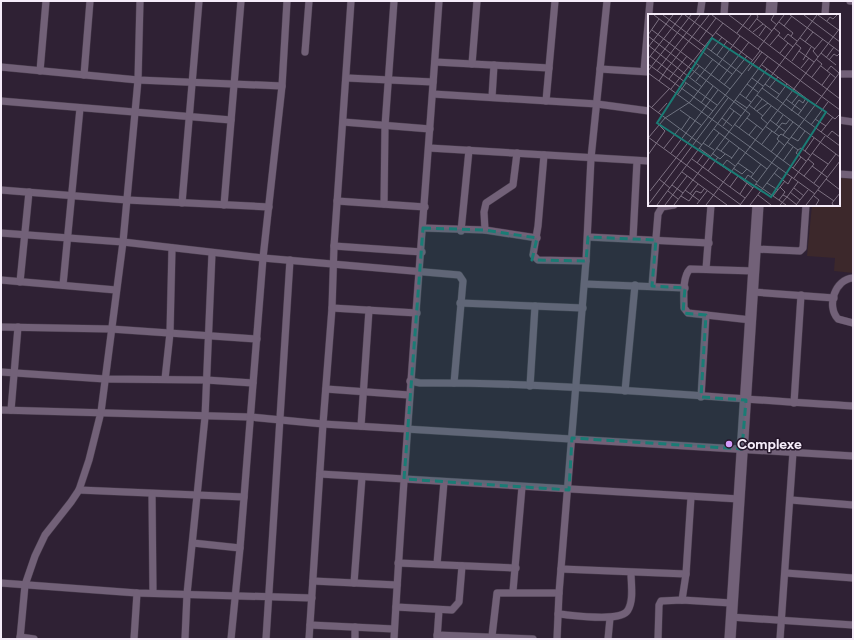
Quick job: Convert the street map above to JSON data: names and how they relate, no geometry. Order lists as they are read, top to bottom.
{
  "places": ["Complexe"]
}
